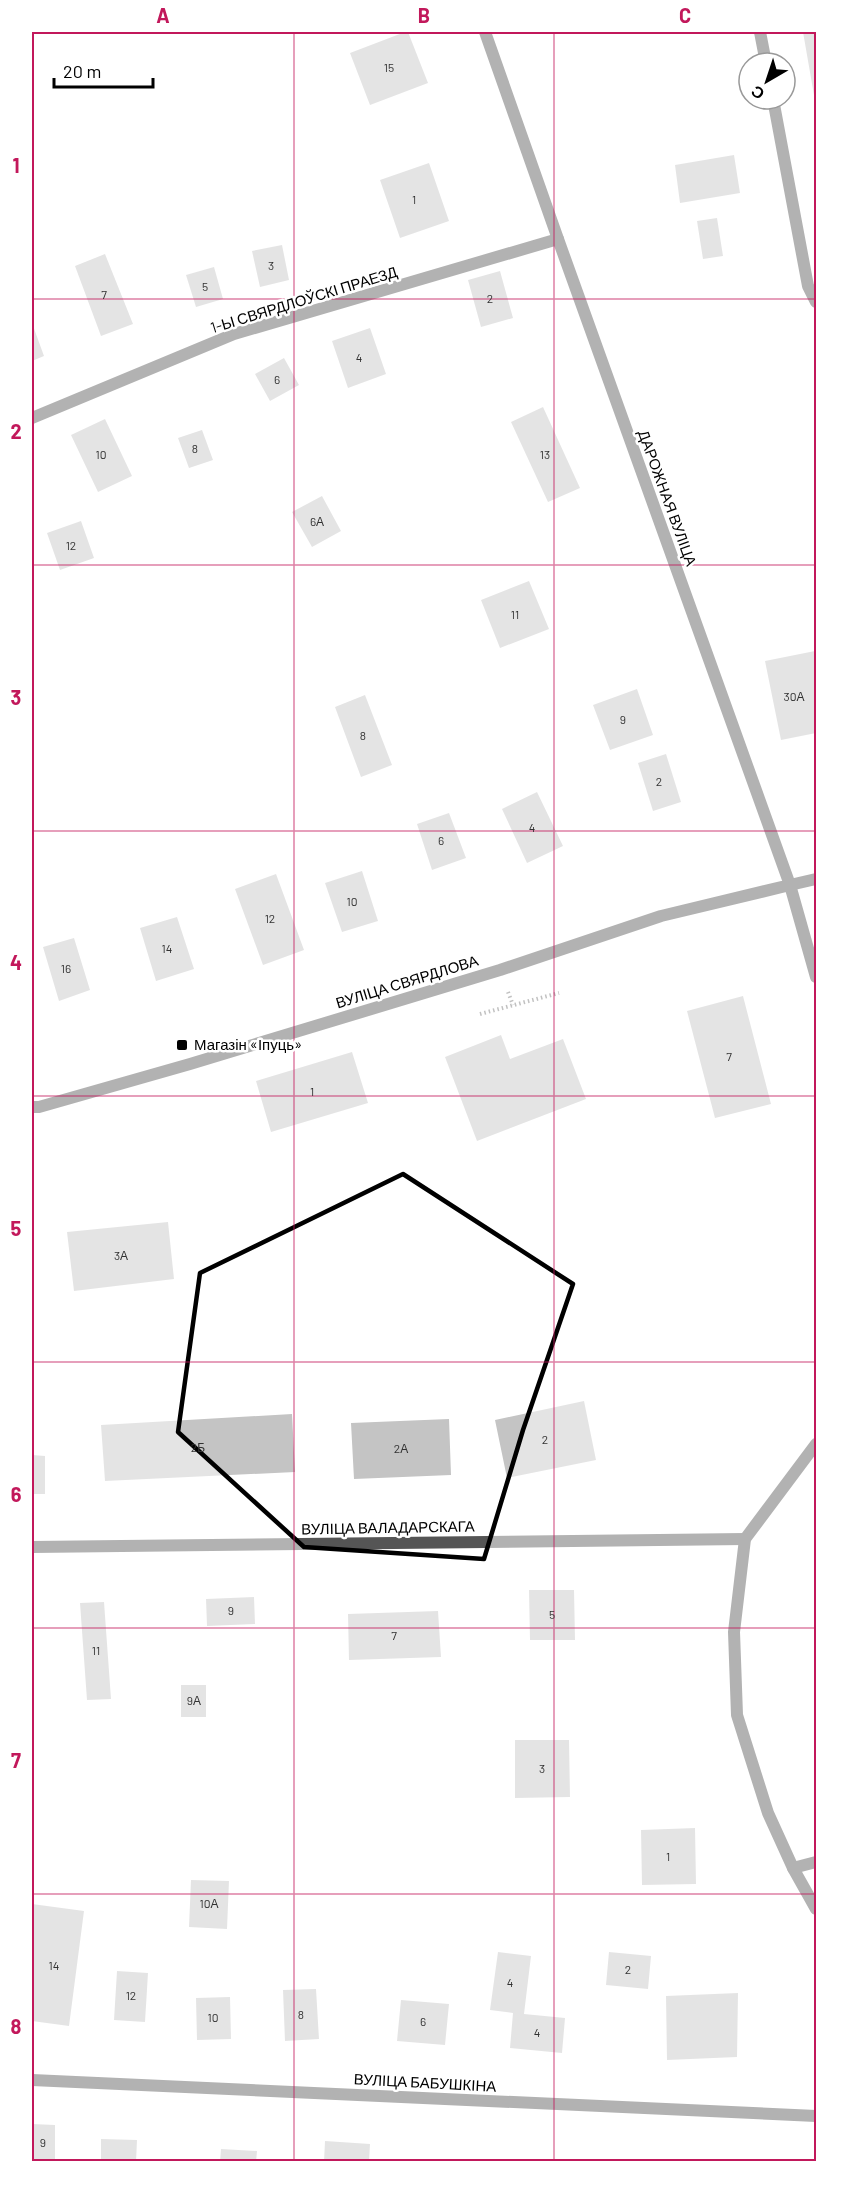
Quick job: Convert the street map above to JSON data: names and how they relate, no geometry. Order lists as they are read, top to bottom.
{
  "streets": {
    "street": [
      "1-Ы СВЯРДЛОЎСКІ ПРАЕЗД",
      "ДАРОЖНАЯ ВУЛІЦА",
      "ВУЛІЦА СВЯРДЛОВА",
      "ВУЛІЦА ВАЛАДАРСКАГА",
      "ВУЛІЦА БАБУШКІНА"
    ]
  },
  "crossings": [
    ["1-Ы СВЯРДЛОЎСКІ ПРАЕЗД", "ДАРОЖНАЯ ВУЛІЦА"],
    ["ДАРОЖНАЯ ВУЛІЦА", "ВУЛІЦА СВЯРДЛОВА"]
  ],
  "places": {
    "transit": ["Магазін «Іпуць»"]
  },
  "house_numbers": [
    "15",
    "1",
    "3",
    "5",
    "7",
    "2",
    "4",
    "6",
    "8",
    "10",
    "13",
    "6А",
    "12",
    "11",
    "30А",
    "9",
    "8",
    "2",
    "4",
    "6",
    "10",
    "12",
    "14",
    "16",
    "7",
    "1",
    "3А",
    "2",
    "2Б",
    "2А",
    "9",
    "5",
    "7",
    "11",
    "9А",
    "3",
    "1",
    "10А",
    "14",
    "2",
    "4",
    "12",
    "8",
    "10",
    "6",
    "4",
    "9"
  ],
  "scale_bar": "20 m",
  "north": "bottom left",
  "grid": {
    "columns": ["A", "B", "C"],
    "rows": [
      "1",
      "2",
      "3",
      "4",
      "5",
      "6",
      "7",
      "8"
    ]
  }
}
